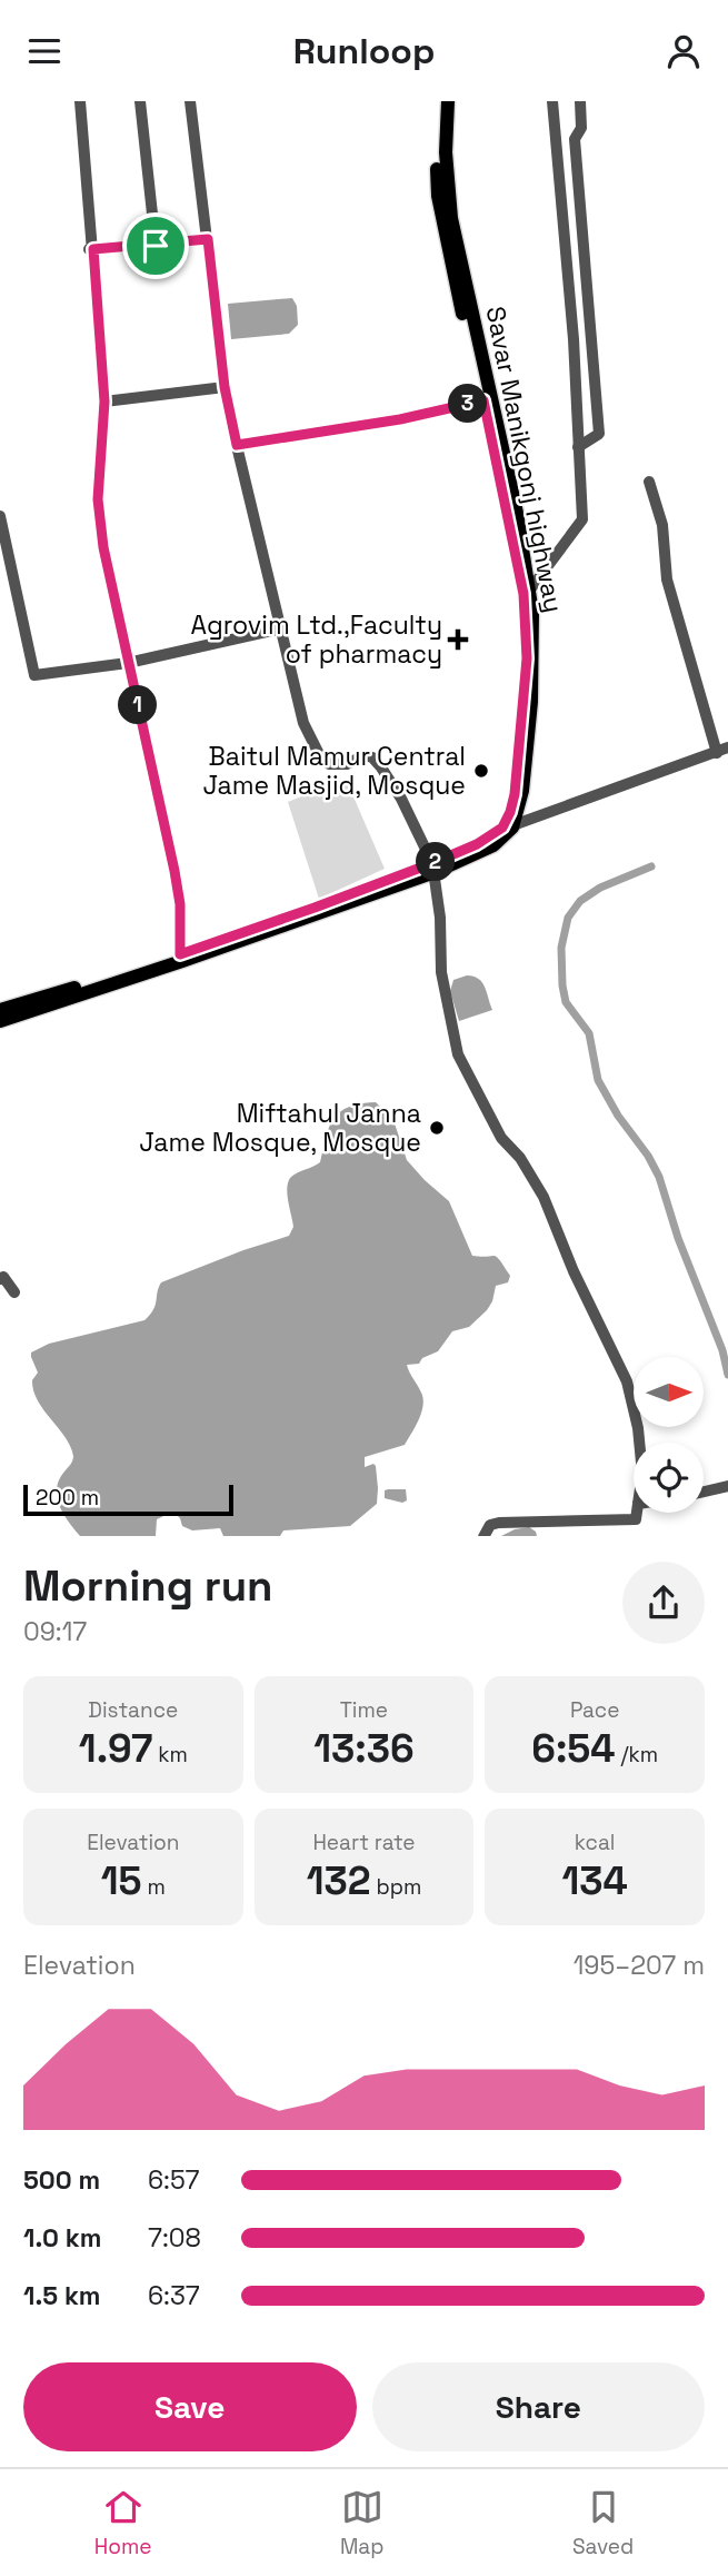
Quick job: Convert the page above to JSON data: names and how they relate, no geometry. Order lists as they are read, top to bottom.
{
  "streets": {
    "main road": ["Savar Manikgonj highway"]
  },
  "places": {
    "health": ["Agrovim Ltd.,Faculty of pharmacy"],
    "other": ["Baitul Mamur Central Jame Masjid, Mosque", "Miftahul Janna Jame Mosque, Mosque"]
  },
  "scale_bar": "200 m",
  "north": "right",
  "page": {
    "header": "Runloop",
    "pins": ["3", "1", "2"],
    "scale": "200 m",
    "heading": ["Morning run", "09:17"],
    "stats": [
      ["Distance", "1.97 km"],
      ["Time", "13:36"],
      ["Pace", "6:54 /km"],
      ["Elevation", "15 m"],
      ["Heart rate", "132 bpm"],
      ["kcal", "134"]
    ],
    "chart": ["Elevation", "195–207 m"],
    "list": [
      {
        "name": "500 m",
        "note": "6:57"
      },
      {
        "name": "1.0 km",
        "note": "7:08"
      },
      {
        "name": "1.5 km",
        "note": "6:37"
      }
    ],
    "buttons": ["Save", "Share"],
    "tabs": ["Home", "Map", "Saved"]
  }
}
